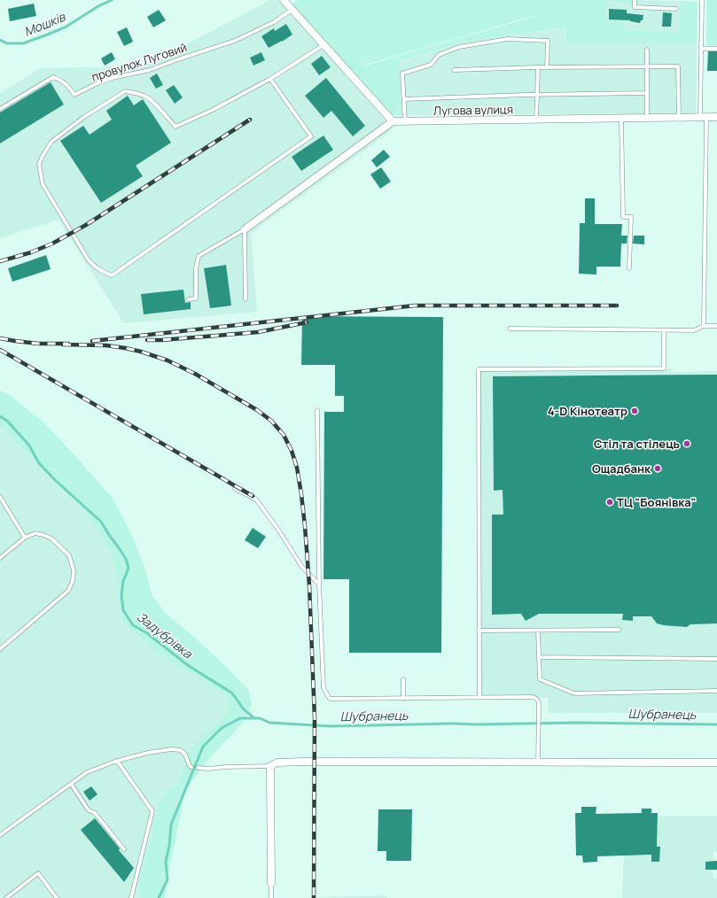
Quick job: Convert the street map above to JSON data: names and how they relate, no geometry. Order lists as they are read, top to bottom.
{
  "streets": {
    "street": ["Лугова вулиця"],
    "lane": ["провулок Луговий"]
  },
  "water": ["Мошків", "Задубрівка", "Шубранець"],
  "places": [
    "4-D Кінотеатр",
    "Стіл та стілець",
    "Ощадбанк",
    "ТЦ \"Боянівка\""
  ]
}
